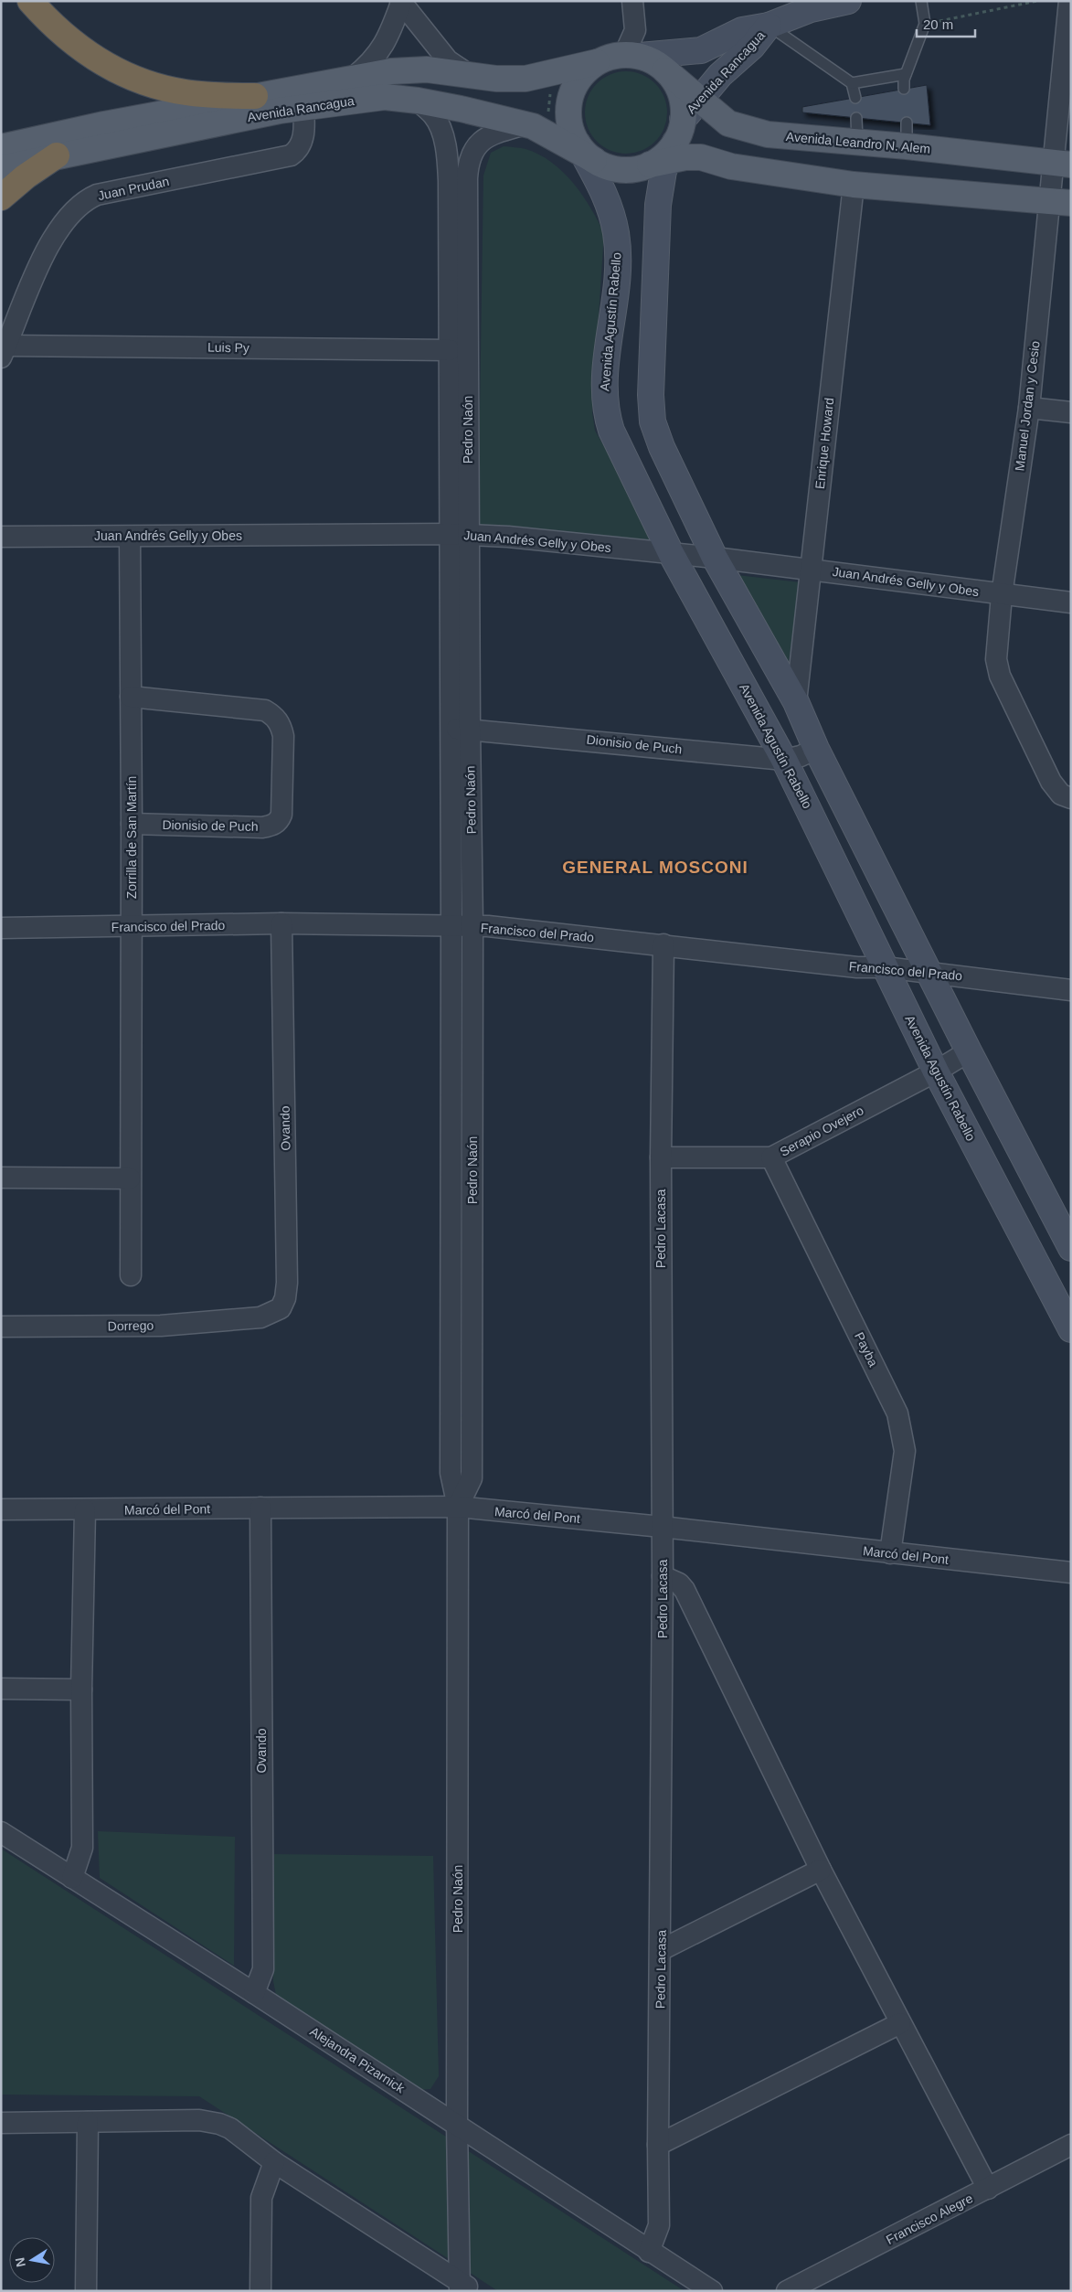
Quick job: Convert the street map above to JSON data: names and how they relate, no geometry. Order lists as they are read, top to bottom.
{
  "streets": {
    "main road": ["Avenida Rancagua", "Avenida Leandro N. Alem", "Avenida Agustín Rabello"],
    "street": [
      "Juan Prudan",
      "Luis Py",
      "Manuel Jordan y Cesio",
      "Pedro Naón",
      "Enrique Howard",
      "Juan Andrés Gelly y Obes",
      "Dionisio de Puch",
      "Zorrilla de San Martín",
      "Francisco del Prado",
      "Ovando",
      "Serapio Ovejero",
      "Pedro Lacasa",
      "Dorrego",
      "Payba",
      "Marcó del Pont",
      "Alejandra Pizarnick",
      "Francisco Alegre"
    ]
  },
  "crossings": [
    ["Avenida Rancagua", "Avenida Leandro N. Alem"],
    ["Avenida Rancagua", "Juan Prudan"],
    ["Avenida Rancagua", "Avenida Agustín Rabello"],
    ["Avenida Rancagua", "Pedro Naón"],
    ["Avenida Leandro N. Alem", "Avenida Agustín Rabello"],
    ["Avenida Leandro N. Alem", "Manuel Jordan y Cesio"],
    ["Juan Prudan", "Luis Py"],
    ["Avenida Agustín Rabello", "Juan Andrés Gelly y Obes"],
    ["Avenida Agustín Rabello", "Dionisio de Puch"],
    ["Avenida Agustín Rabello", "Francisco del Prado"],
    ["Avenida Agustín Rabello", "Serapio Ovejero"],
    ["Luis Py", "Pedro Naón"],
    ["Manuel Jordan y Cesio", "Juan Andrés Gelly y Obes"],
    ["Pedro Naón", "Juan Andrés Gelly y Obes"],
    ["Pedro Naón", "Dionisio de Puch"],
    ["Pedro Naón", "Francisco del Prado"],
    ["Pedro Naón", "Marcó del Pont"],
    ["Pedro Naón", "Alejandra Pizarnick"],
    ["Enrique Howard", "Juan Andrés Gelly y Obes"],
    ["Juan Andrés Gelly y Obes", "Zorrilla de San Martín"],
    ["Dionisio de Puch", "Zorrilla de San Martín"],
    ["Zorrilla de San Martín", "Francisco del Prado"],
    ["Francisco del Prado", "Ovando"],
    ["Francisco del Prado", "Pedro Lacasa"],
    ["Ovando", "Dorrego"],
    ["Ovando", "Marcó del Pont"],
    ["Ovando", "Alejandra Pizarnick"],
    ["Serapio Ovejero", "Pedro Lacasa"],
    ["Serapio Ovejero", "Payba"],
    ["Pedro Lacasa", "Marcó del Pont"],
    ["Pedro Lacasa", "Alejandra Pizarnick"],
    ["Payba", "Marcó del Pont"]
  ],
  "districts": ["GENERAL MOSCONI"],
  "scale_bar": "20 m",
  "north": "left"
}
